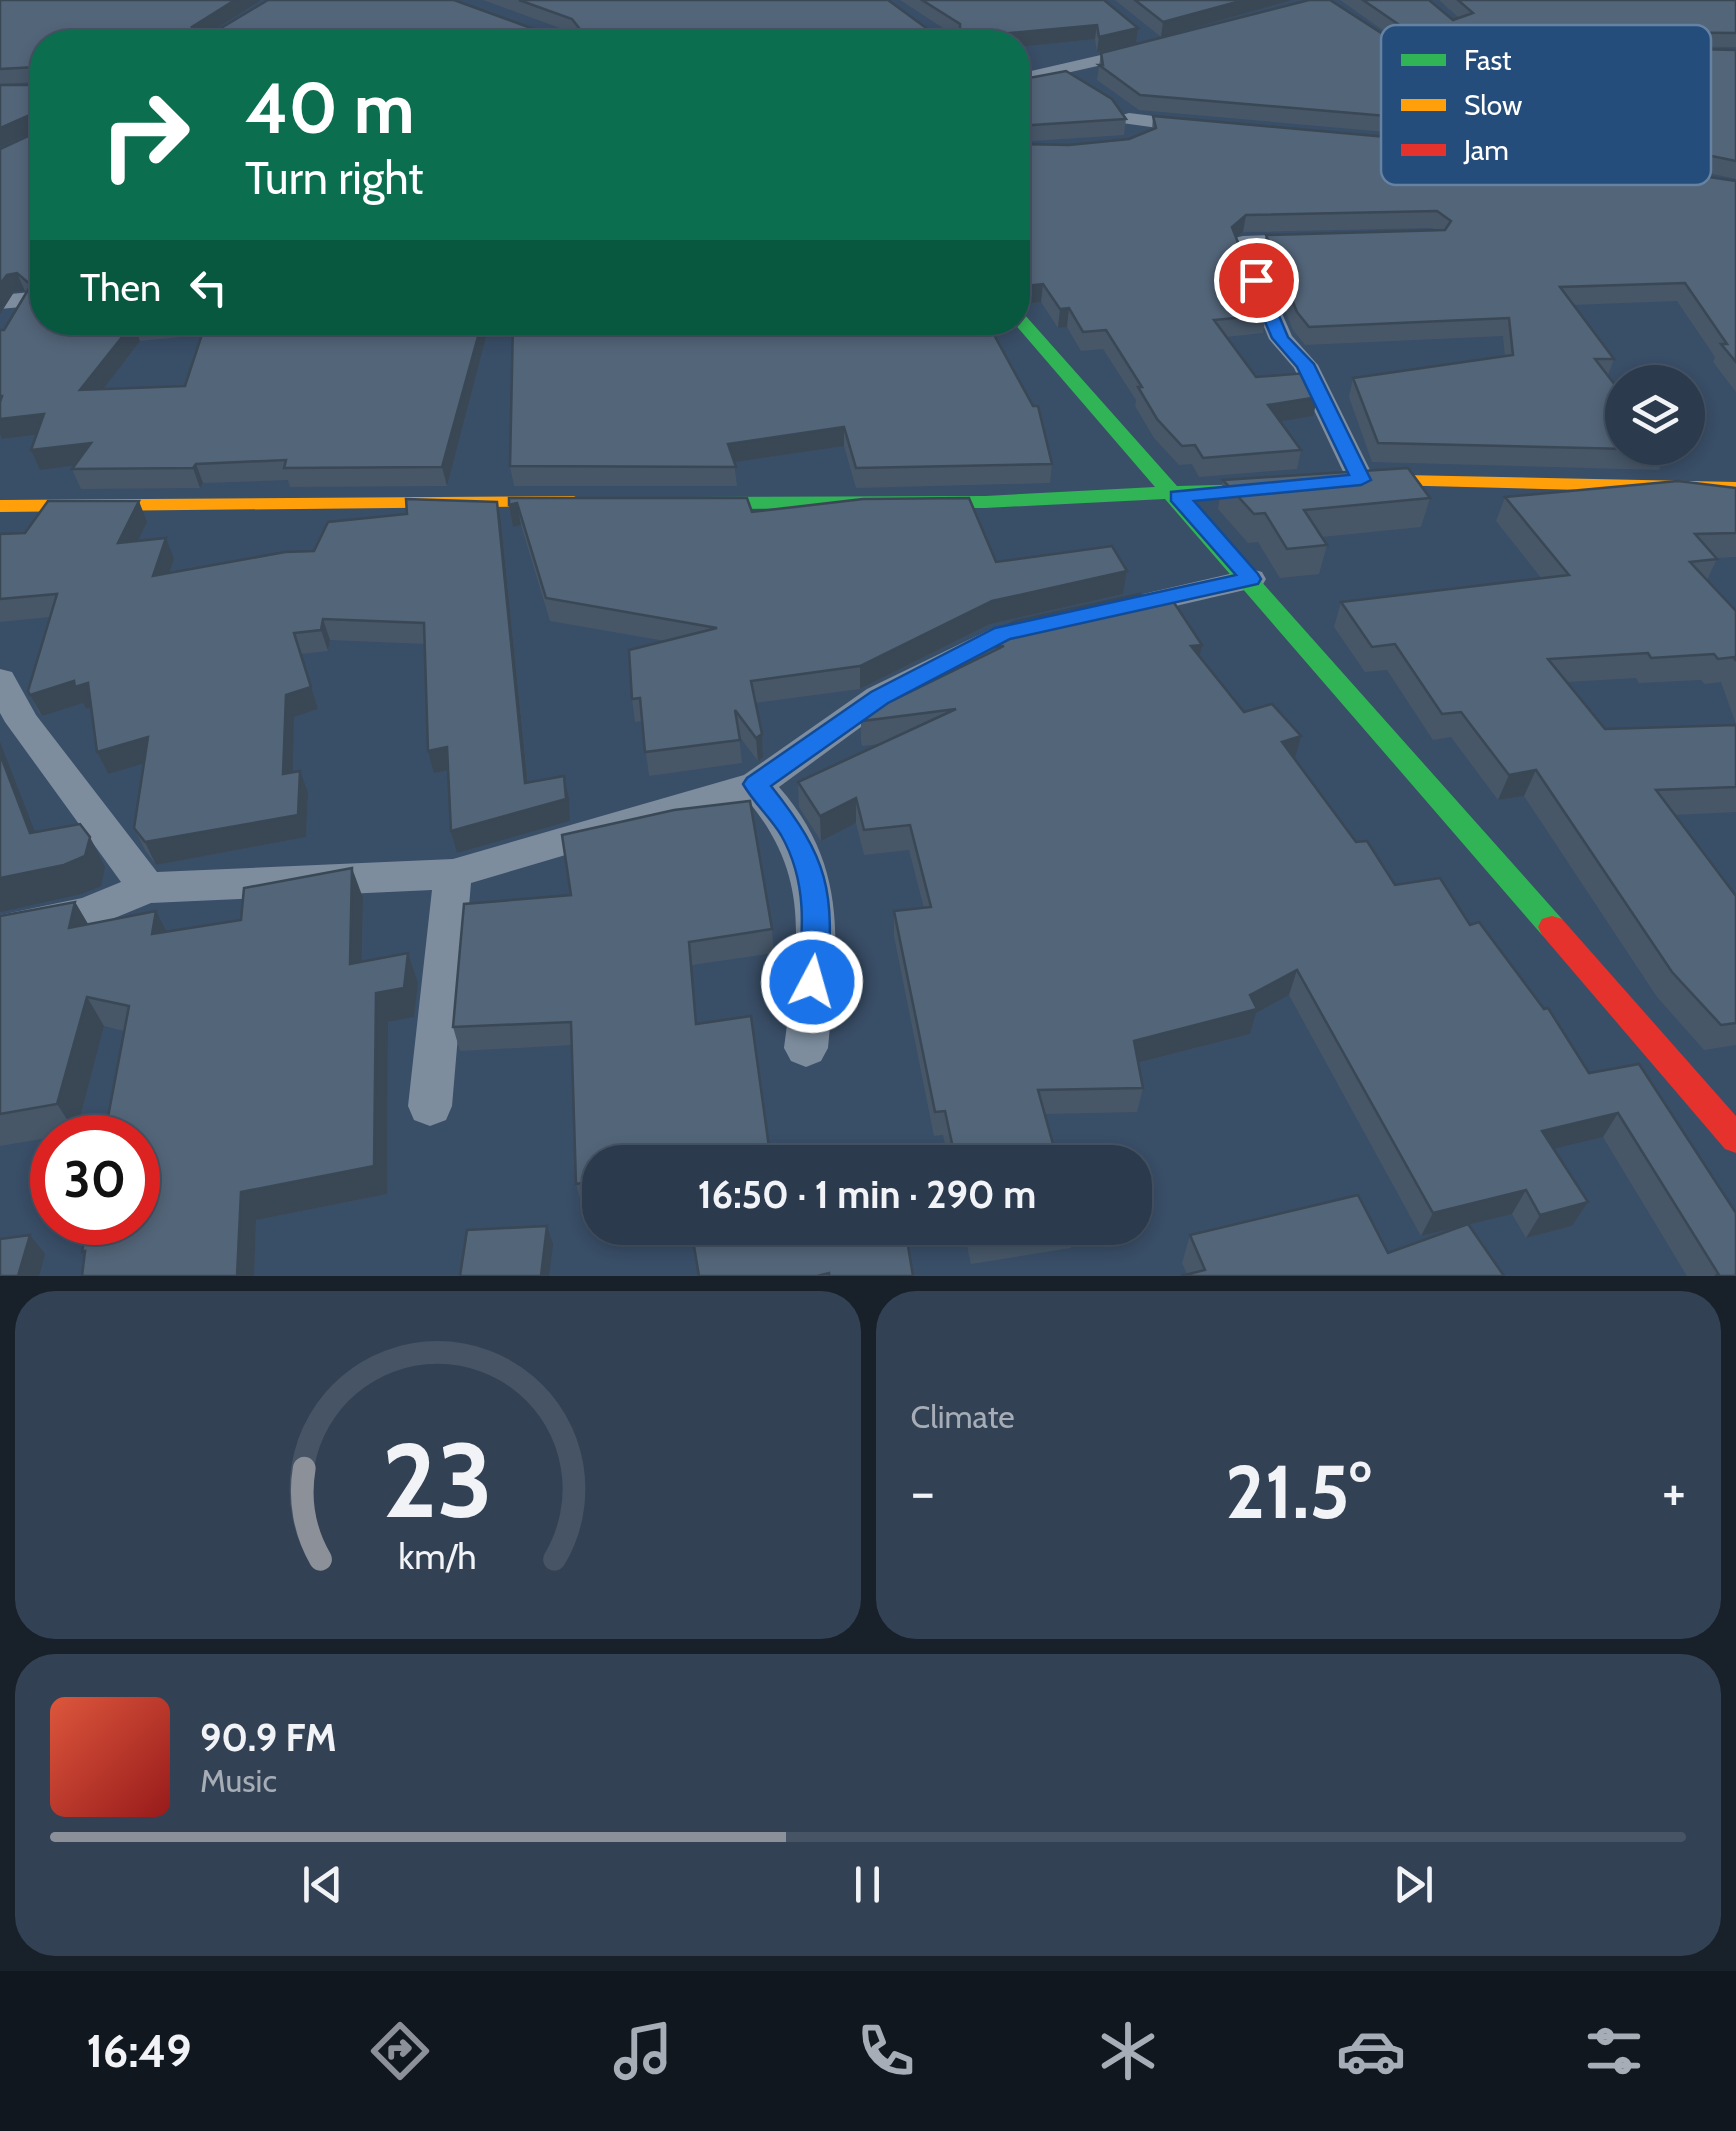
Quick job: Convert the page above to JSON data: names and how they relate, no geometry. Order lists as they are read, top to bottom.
{
  "legend": ["Fast", "Slow", "Jam"],
  "page": {
    "turn": ["40 m", "Turn right"],
    "then": "Then",
    "limit": "30",
    "trip": "16:50 · 1 min · 290 m",
    "tile": "Climate",
    "heat": ["−", "21.5°", "+"],
    "song": ["90.9 FM", "Music"],
    "tabs": "16:49",
    "gauge": ["23", "km/h"]
  }
}
